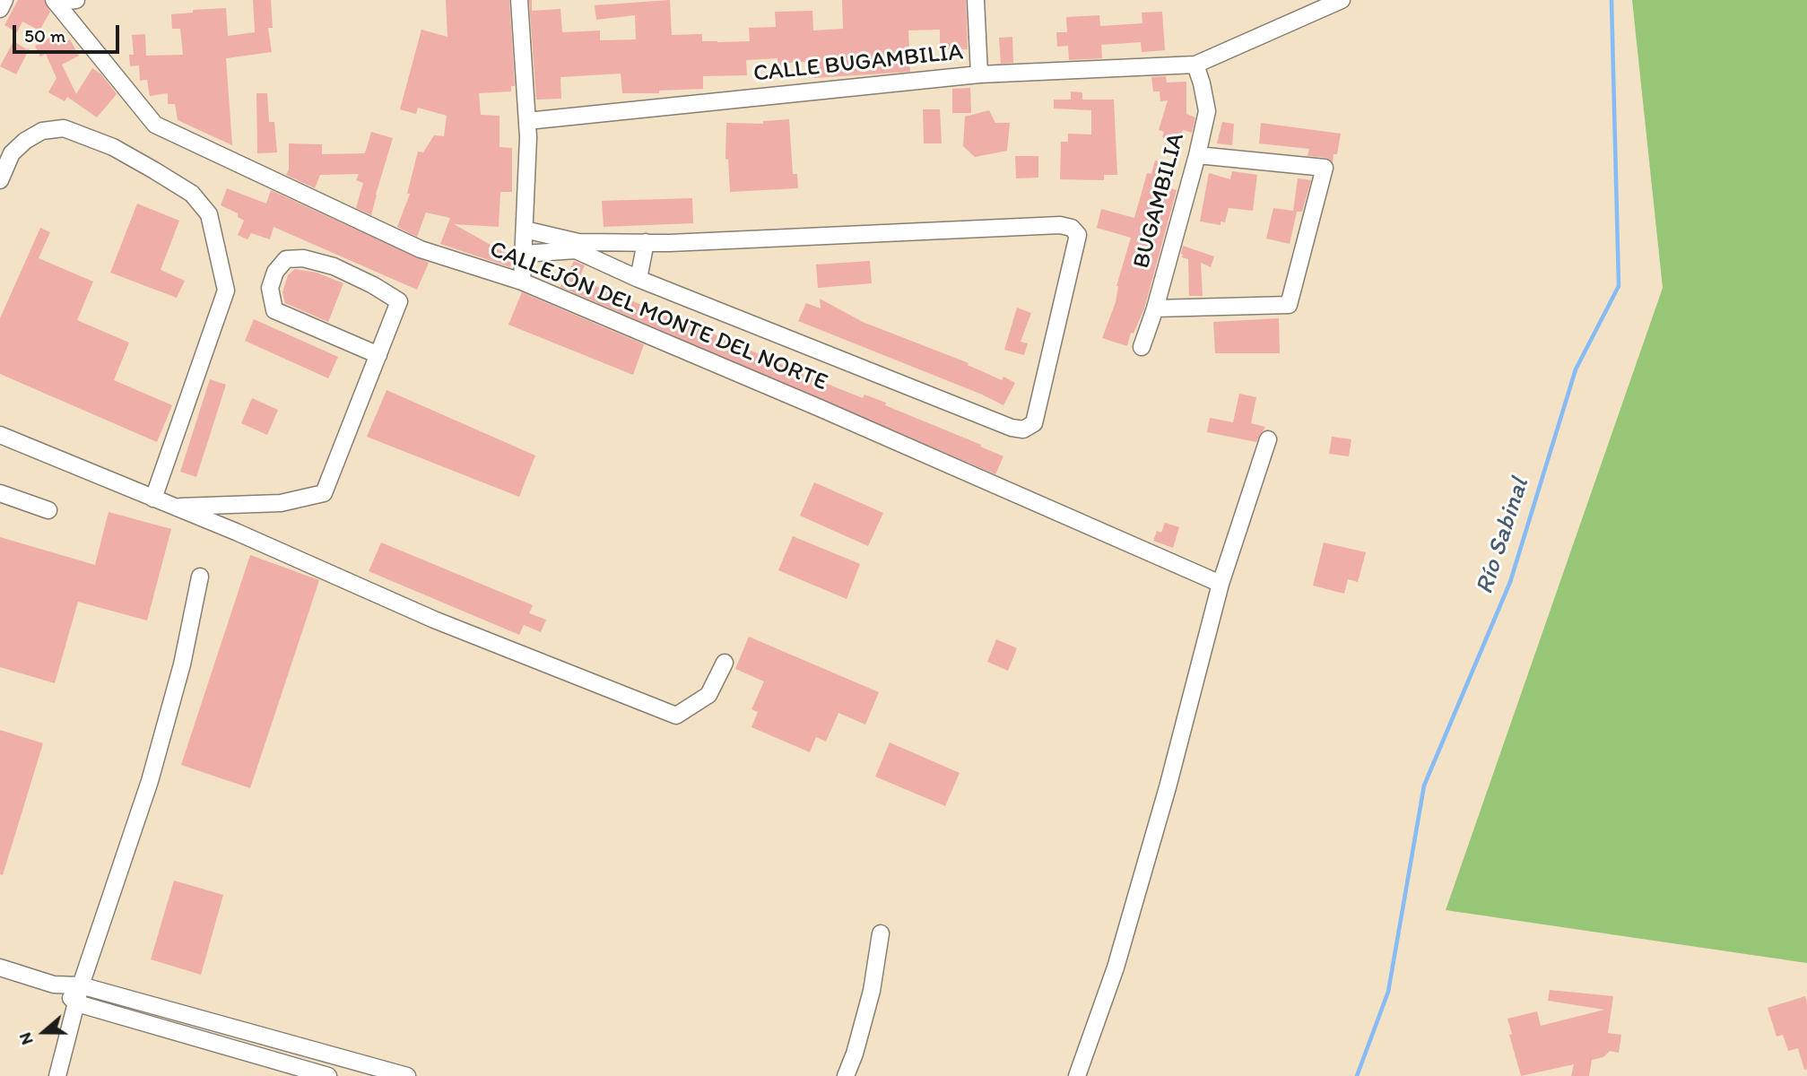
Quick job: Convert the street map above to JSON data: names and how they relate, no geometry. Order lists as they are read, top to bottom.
{
  "streets": {
    "street": ["CALLE BUGAMBILIA", "BUGAMBILIA", "CALLEJÓN DEL MONTE DEL NORTE"]
  },
  "crossings": [
    ["CALLE BUGAMBILIA", "BUGAMBILIA"]
  ],
  "water": ["Río Sabinal"],
  "scale_bar": "50 m",
  "north": "left"
}
